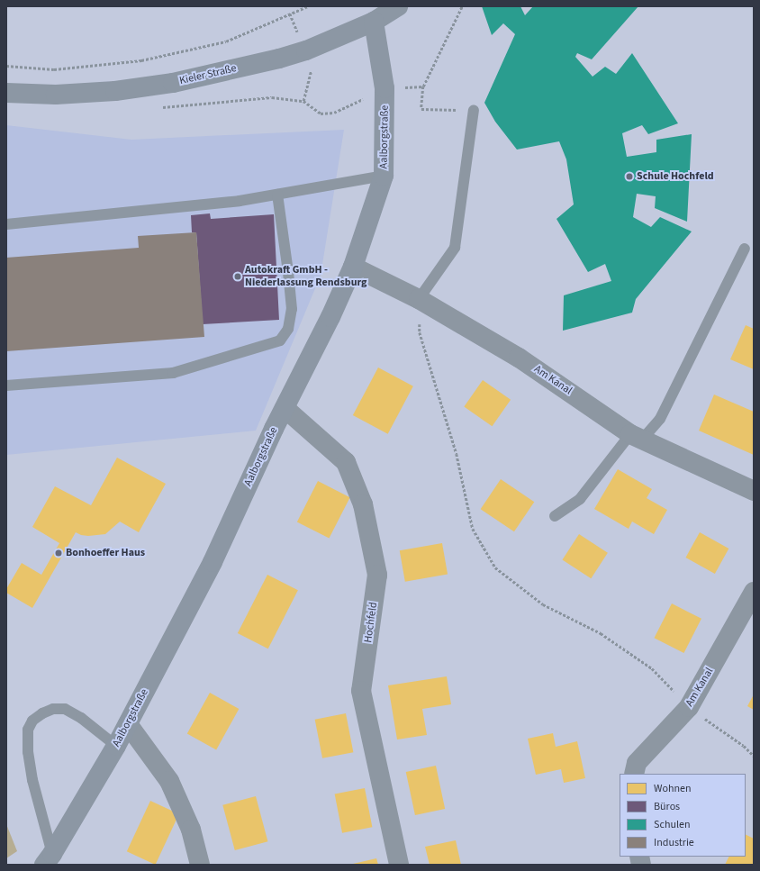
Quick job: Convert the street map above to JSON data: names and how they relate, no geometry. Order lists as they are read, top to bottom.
{
  "streets": {
    "street": [
      "Kieler Straße",
      "Aalborgstraße",
      "Am Kanal",
      "Hochfeld"
    ]
  },
  "crossings": [
    ["Kieler Straße", "Aalborgstraße"],
    ["Aalborgstraße", "Am Kanal"],
    ["Aalborgstraße", "Hochfeld"]
  ],
  "places": ["Schule Hochfeld", "Autokraft GmbH - Niederlassung Rendsburg", "Bonhoeffer Haus"],
  "legend": [
    "Wohnen",
    "Büros",
    "Schulen",
    "Industrie"
  ]
}
